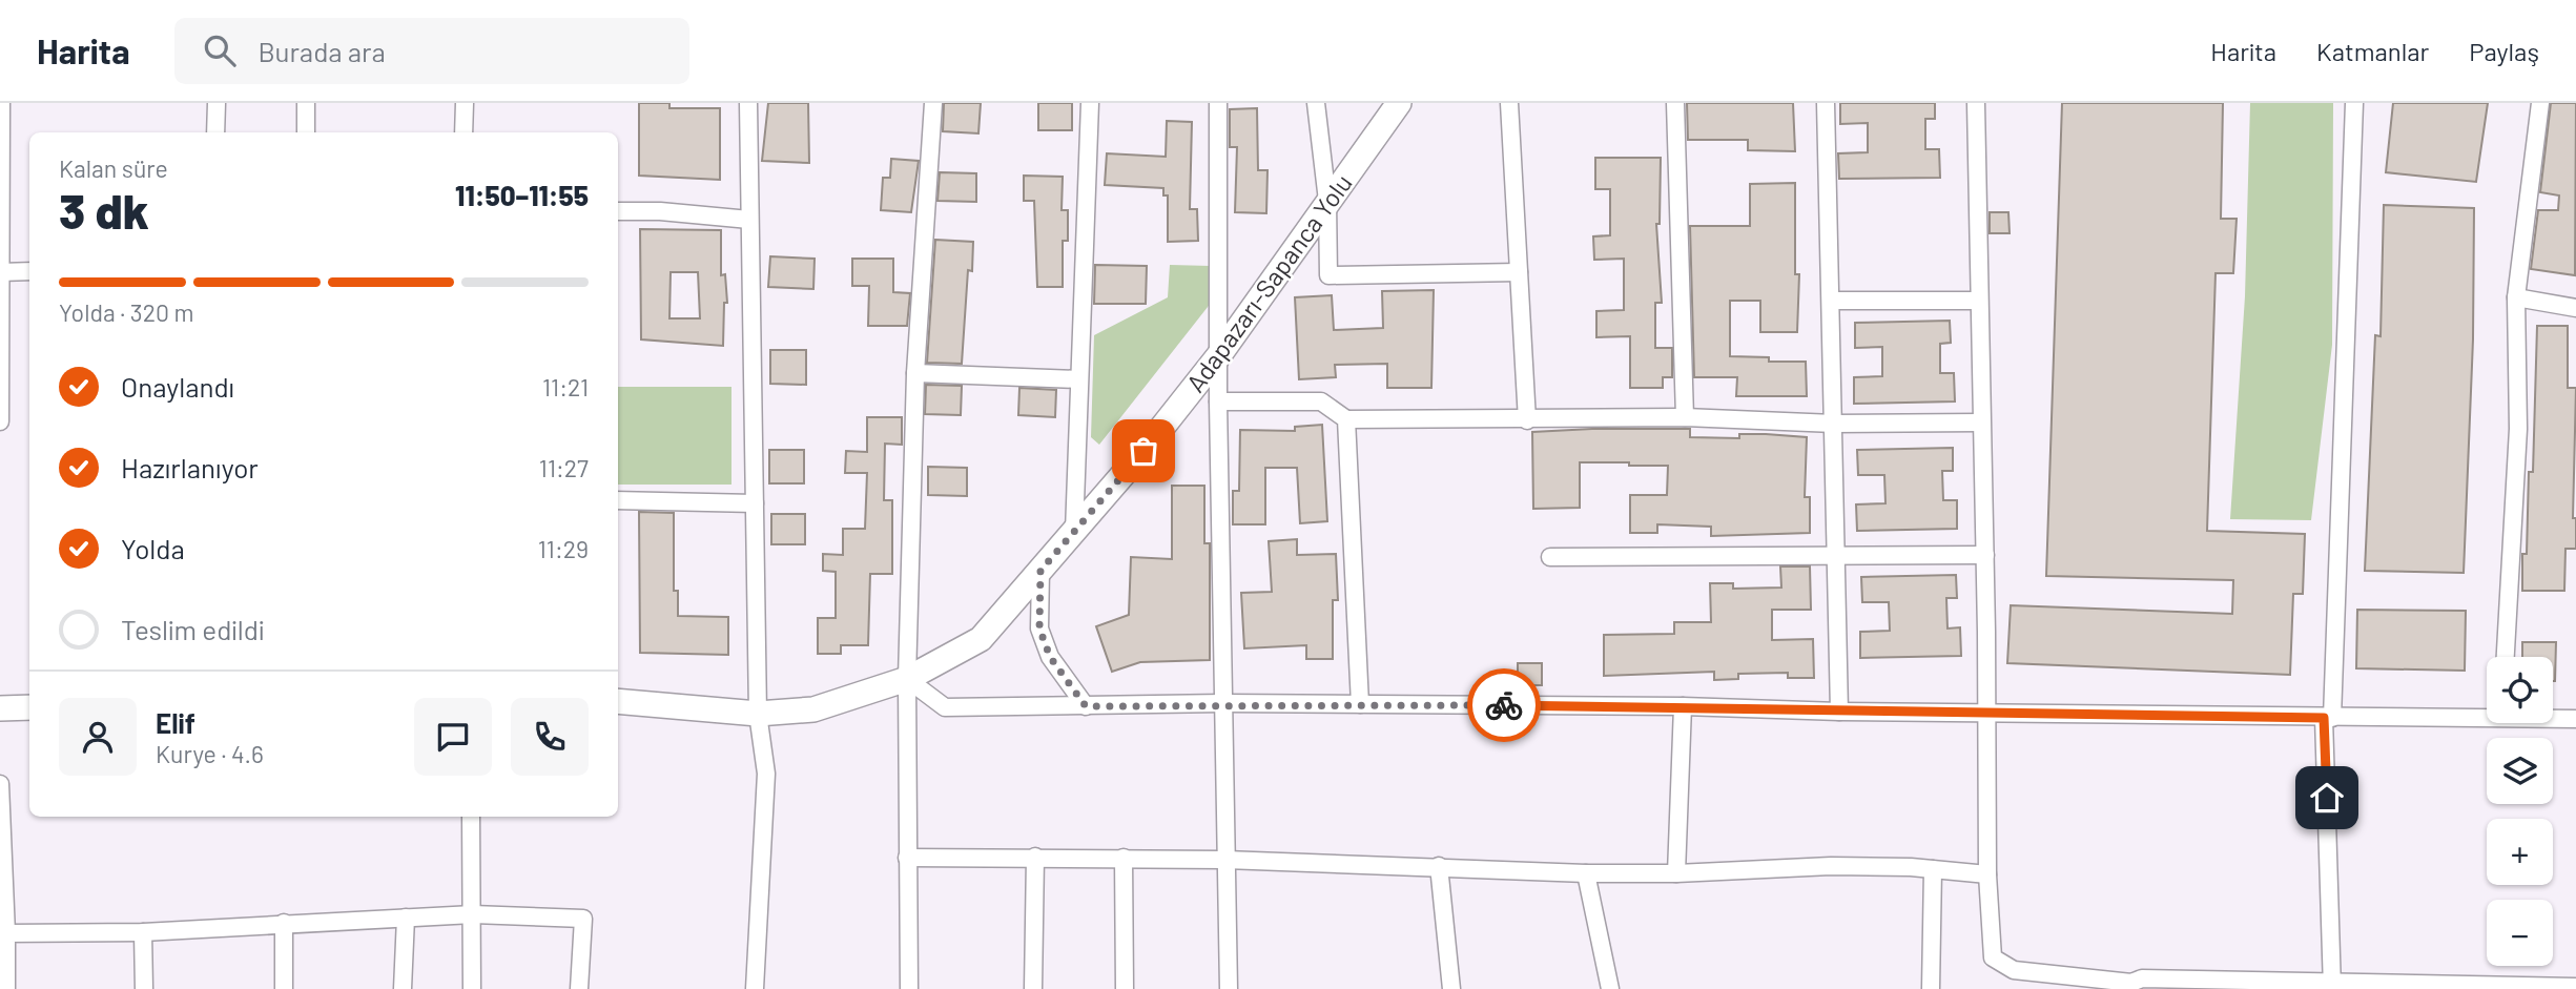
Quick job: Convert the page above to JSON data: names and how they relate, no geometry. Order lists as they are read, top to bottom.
{
  "streets": {
    "main road": ["Adapazarı-Sapanca Yolu"]
  },
  "page": {
    "header": "Harita",
    "search": "Burada ara",
    "nav": ["Harita", "Katmanlar", "Paylaş"],
    "heading": ["3 dk", "Kalan süre", "11:50–11:55"],
    "panel": ["Elif", "Kurye · 4.6"],
    "bar": "Yolda · 320 m",
    "list": [
      ["Onaylandı", "11:21"],
      ["Hazırlanıyor", "11:27"],
      ["Yolda", "11:29"],
      "Teslim edildi"
    ],
    "map_buttons": ["+", "−"]
  }
}
